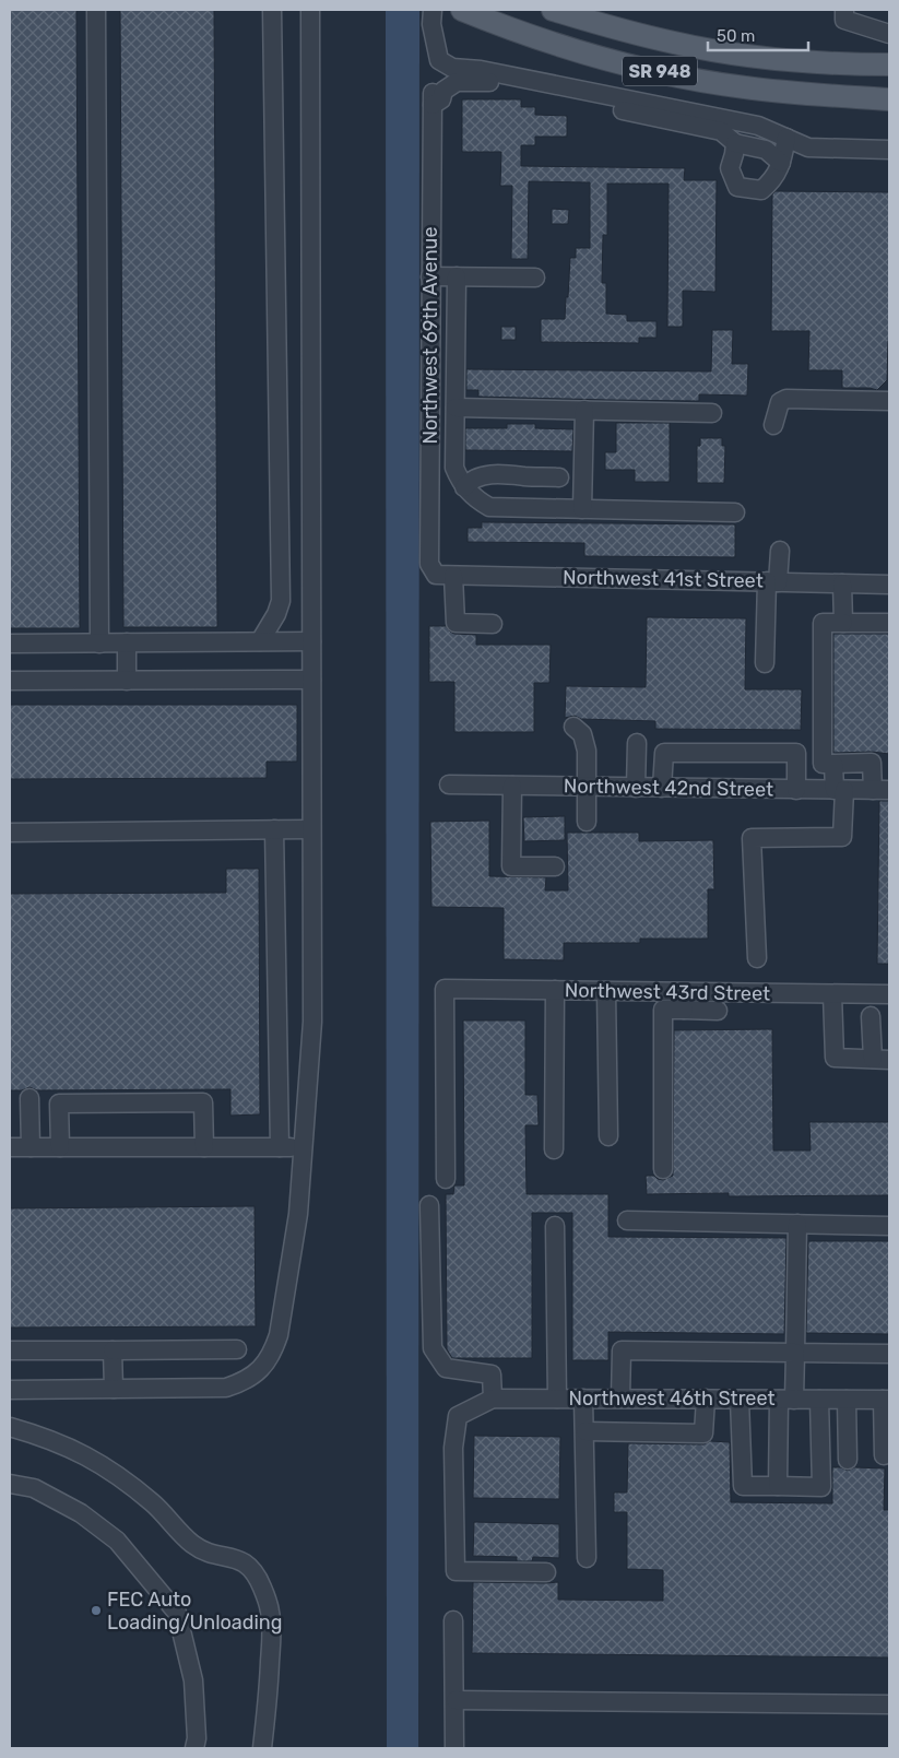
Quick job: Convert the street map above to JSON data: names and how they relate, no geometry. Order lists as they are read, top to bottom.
{
  "streets": {
    "main road": ["SR 948"],
    "street": [
      "Northwest 69th Avenue",
      "Northwest 41st Street",
      "Northwest 42nd Street",
      "Northwest 43rd Street",
      "Northwest 46th Street"
    ]
  },
  "crossings": [
    ["Northwest 69th Avenue", "Northwest 41st Street"]
  ],
  "places": ["FEC Auto Loading/Unloading"],
  "scale_bar": "50 m"
}
